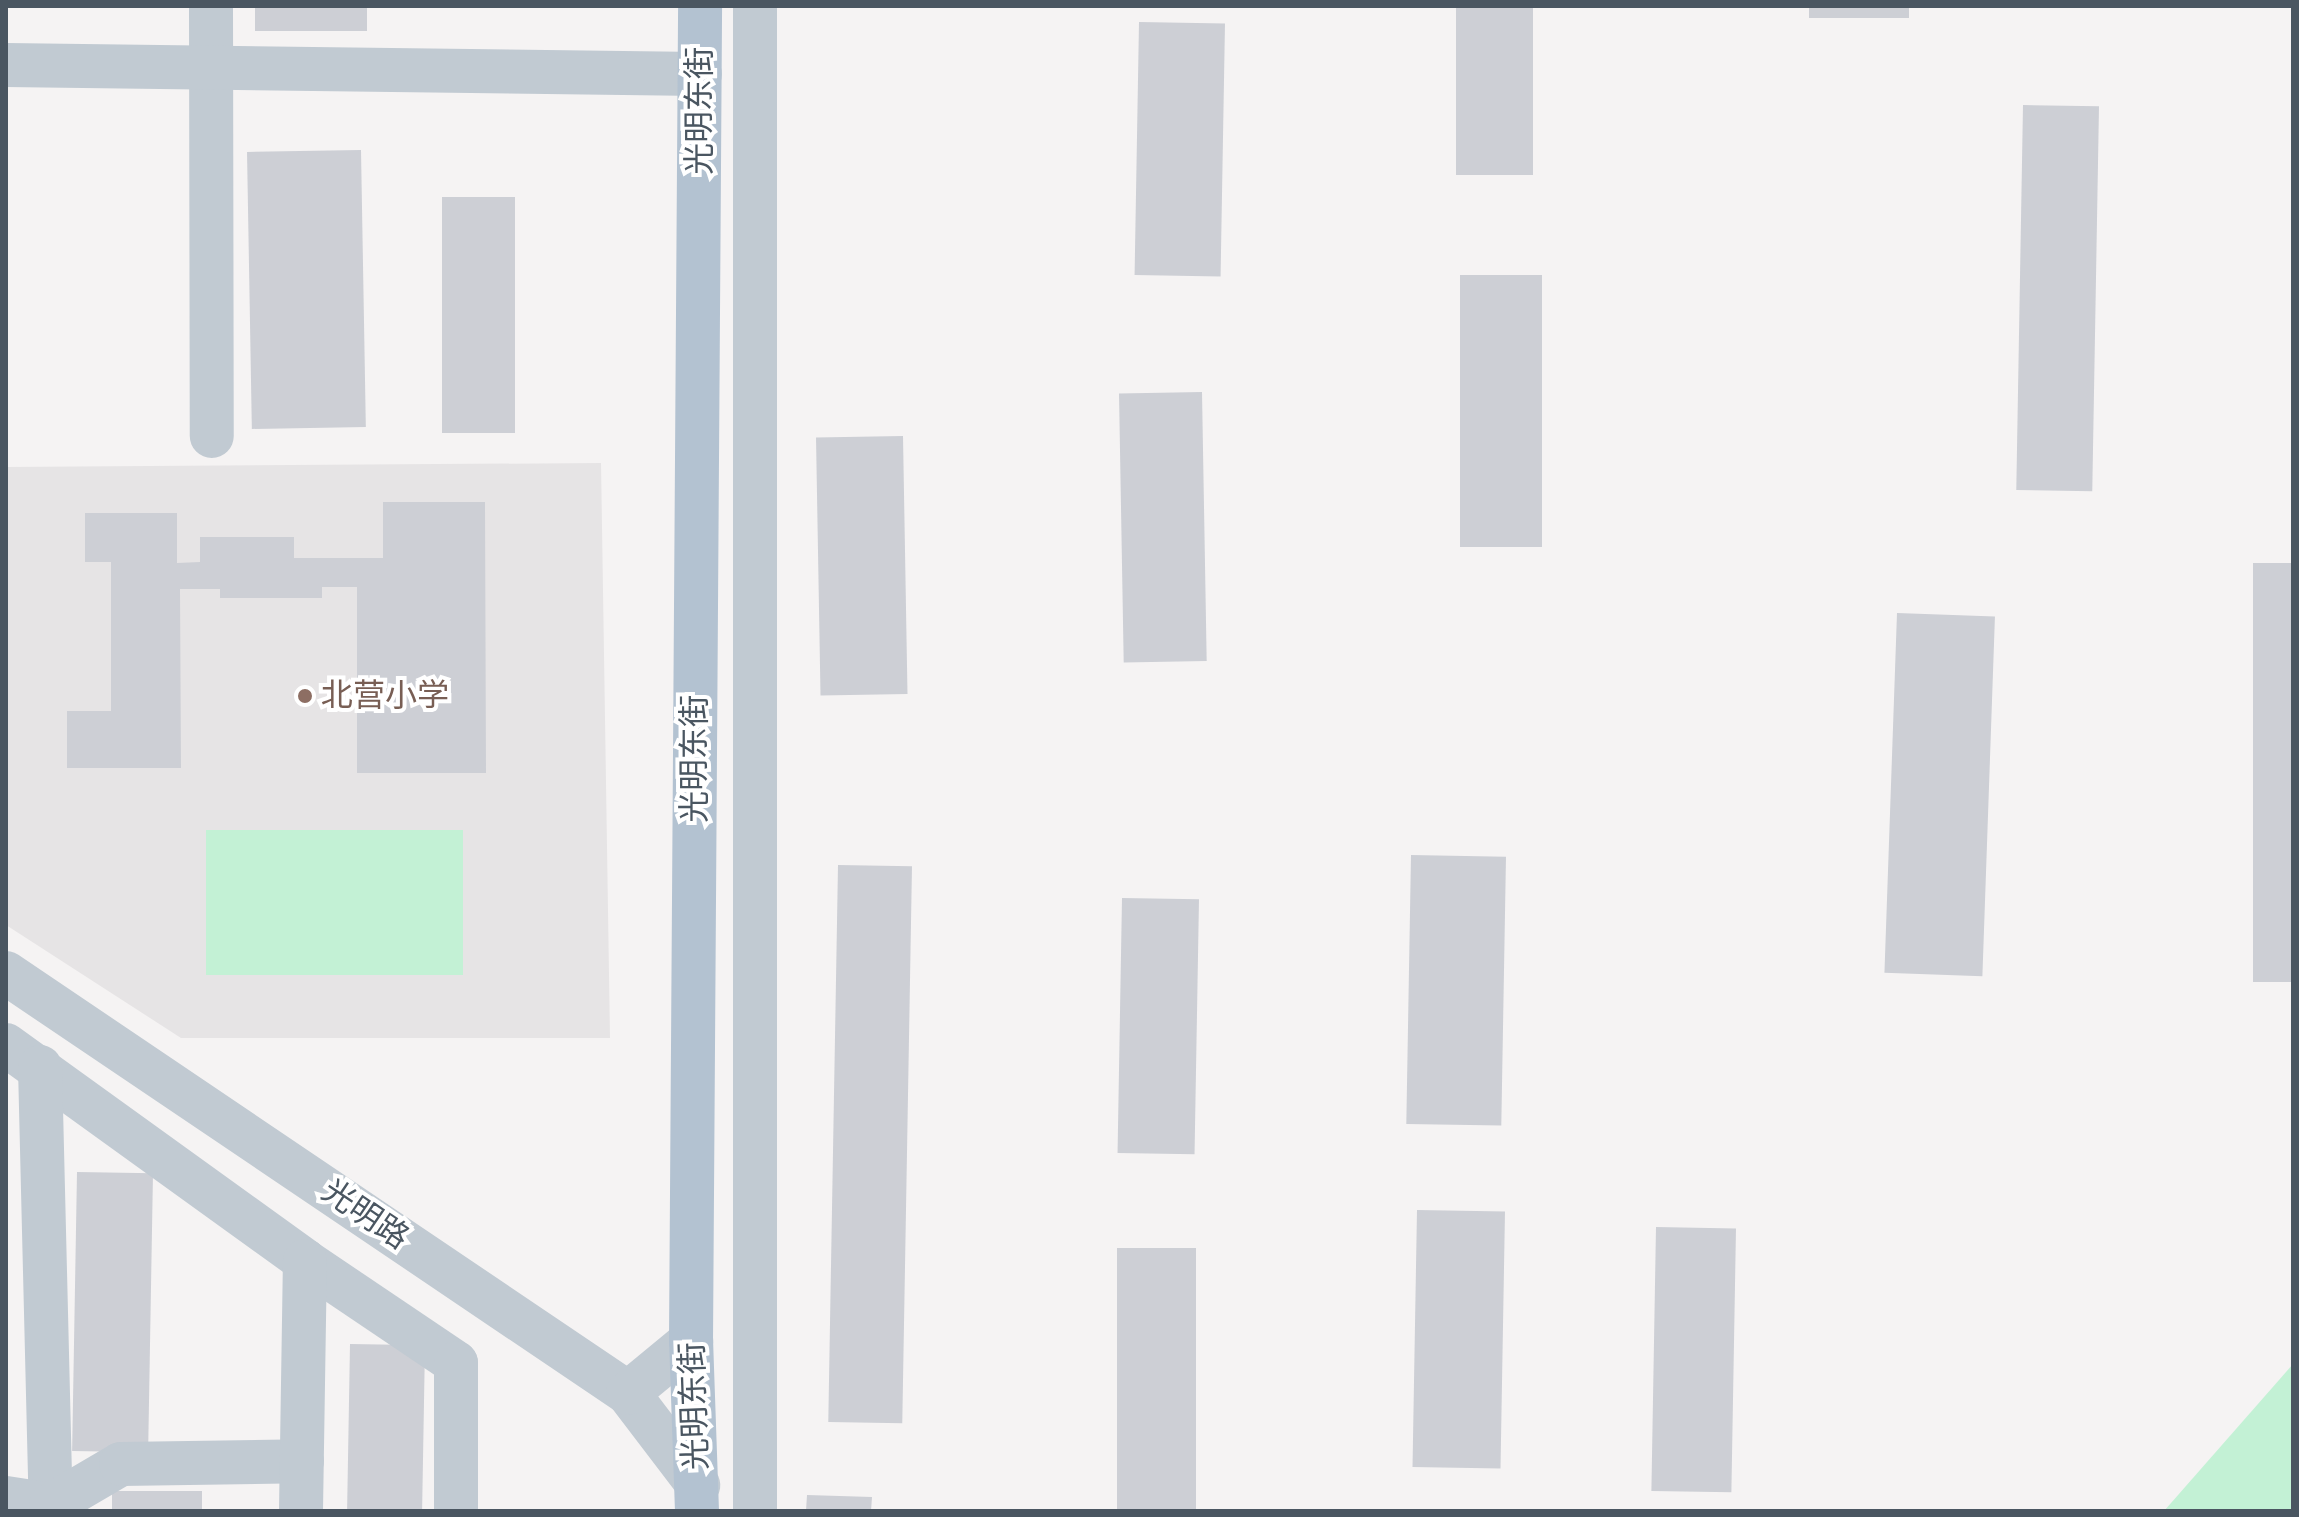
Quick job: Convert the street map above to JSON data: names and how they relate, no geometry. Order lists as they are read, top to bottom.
{
  "streets": {
    "main road": ["光明东街"],
    "street": ["光明路"]
  },
  "crossings": [
    ["光明东街", "光明路"]
  ],
  "places": ["北营小学"]
}
